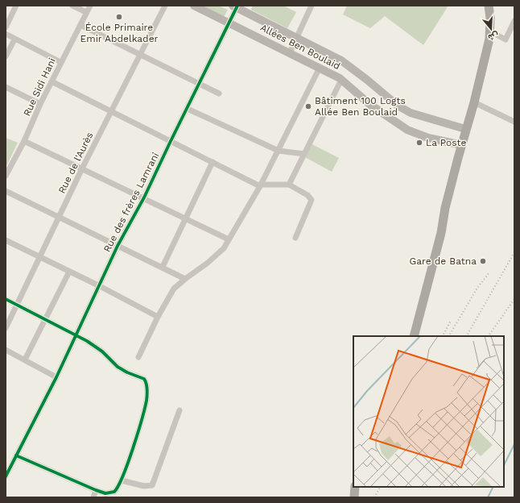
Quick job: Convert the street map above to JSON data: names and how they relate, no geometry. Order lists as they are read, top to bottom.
{
  "streets": {
    "main road": ["Allées Ben Boulaid"],
    "street": ["Rue Sidi Hani", "Rue de l'Aurès", "Rue des frères Lamrani"]
  },
  "crossings": [
    ["Allées Ben Boulaid", "Rue des frères Lamrani"]
  ],
  "places": [
    "École Primaire Emir Abdelkader",
    "Bâtiment 100 Logts Allée Ben Boulaid",
    "La Poste",
    "Gare de Batna"
  ],
  "north": "bottom"
}
